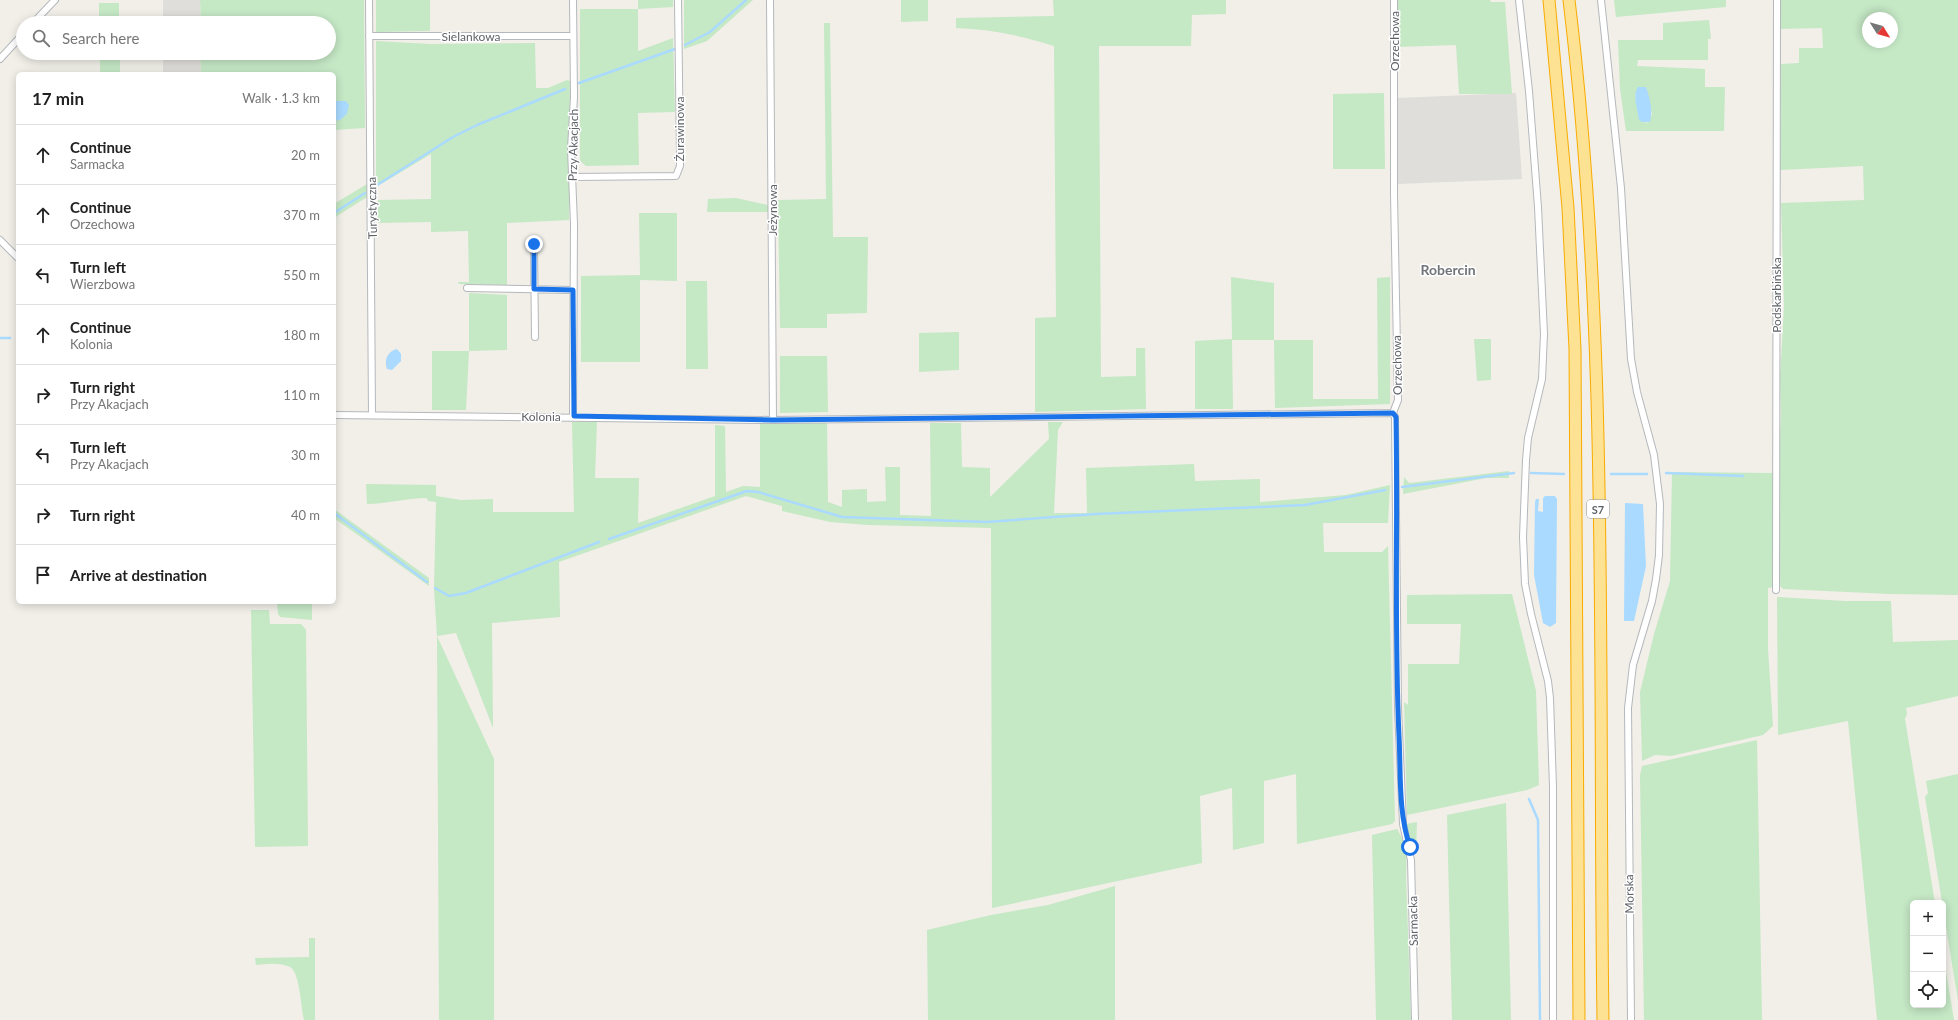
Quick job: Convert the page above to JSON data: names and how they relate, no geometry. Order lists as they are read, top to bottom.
{
  "streets": {
    "highway": ["S7"],
    "street": [
      "Sielankowa",
      "Orzechowa",
      "Żurawinowa",
      "Przy Akacjach",
      "Turystyczna",
      "Jeżynowa",
      "Podskarbińska",
      "Kolonia",
      "Morska",
      "Sarmacka"
    ]
  },
  "crossings": [
    ["Sielankowa", "Przy Akacjach"],
    ["Sielankowa", "Turystyczna"],
    ["Orzechowa", "Kolonia"],
    ["Orzechowa", "Sarmacka"],
    ["Żurawinowa", "Przy Akacjach"],
    ["Przy Akacjach", "Kolonia"],
    ["Turystyczna", "Kolonia"],
    ["Jeżynowa", "Kolonia"]
  ],
  "districts": ["Robercin"],
  "north": "bottom right",
  "page": {
    "search": "Search here",
    "heading": ["17 min", "Walk · 1.3 km"],
    "list": [
      ["Continue", "Sarmacka", "20 m"],
      ["Continue", "Orzechowa", "370 m"],
      ["Turn left", "Wierzbowa", "550 m"],
      ["Continue", "Kolonia", "180 m"],
      ["Turn right", "Przy Akacjach", "110 m"],
      ["Turn left", "Przy Akacjach", "30 m"],
      ["Turn right", "40 m"],
      "Arrive at destination"
    ],
    "map_buttons": ["+", "−"]
  }
}
